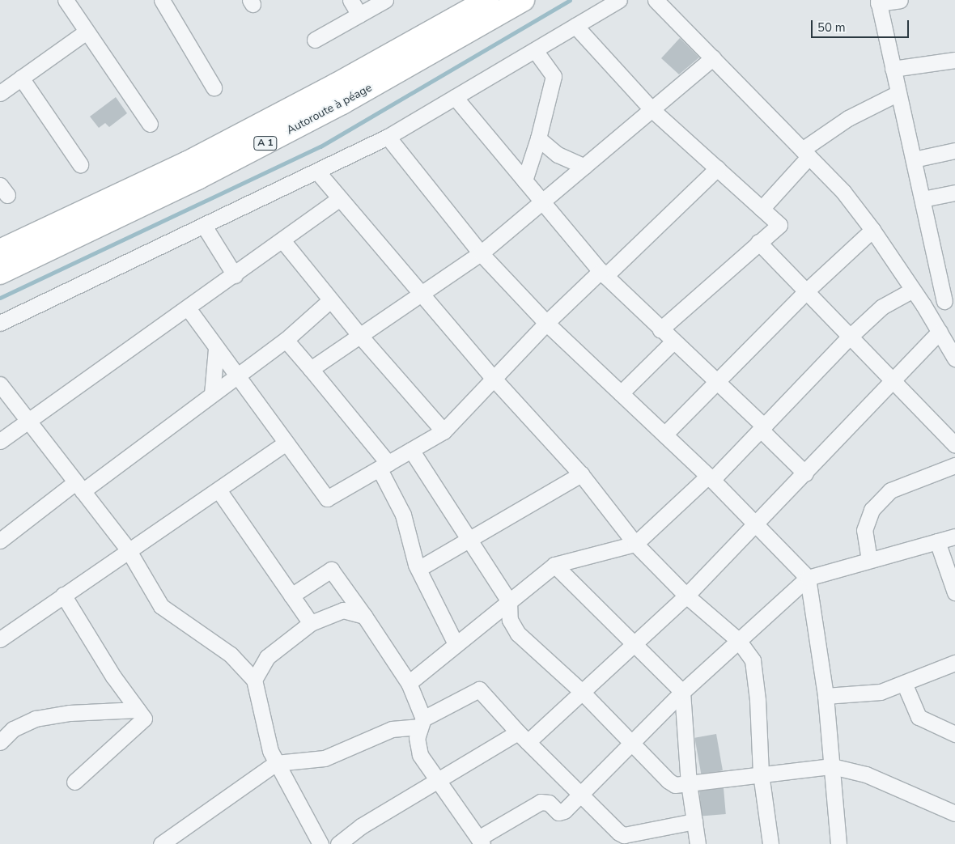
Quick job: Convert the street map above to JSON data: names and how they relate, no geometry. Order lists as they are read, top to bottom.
{
  "streets": {
    "highway": ["Autoroute à péage", "A 1"]
  },
  "scale_bar": "50 m"
}
